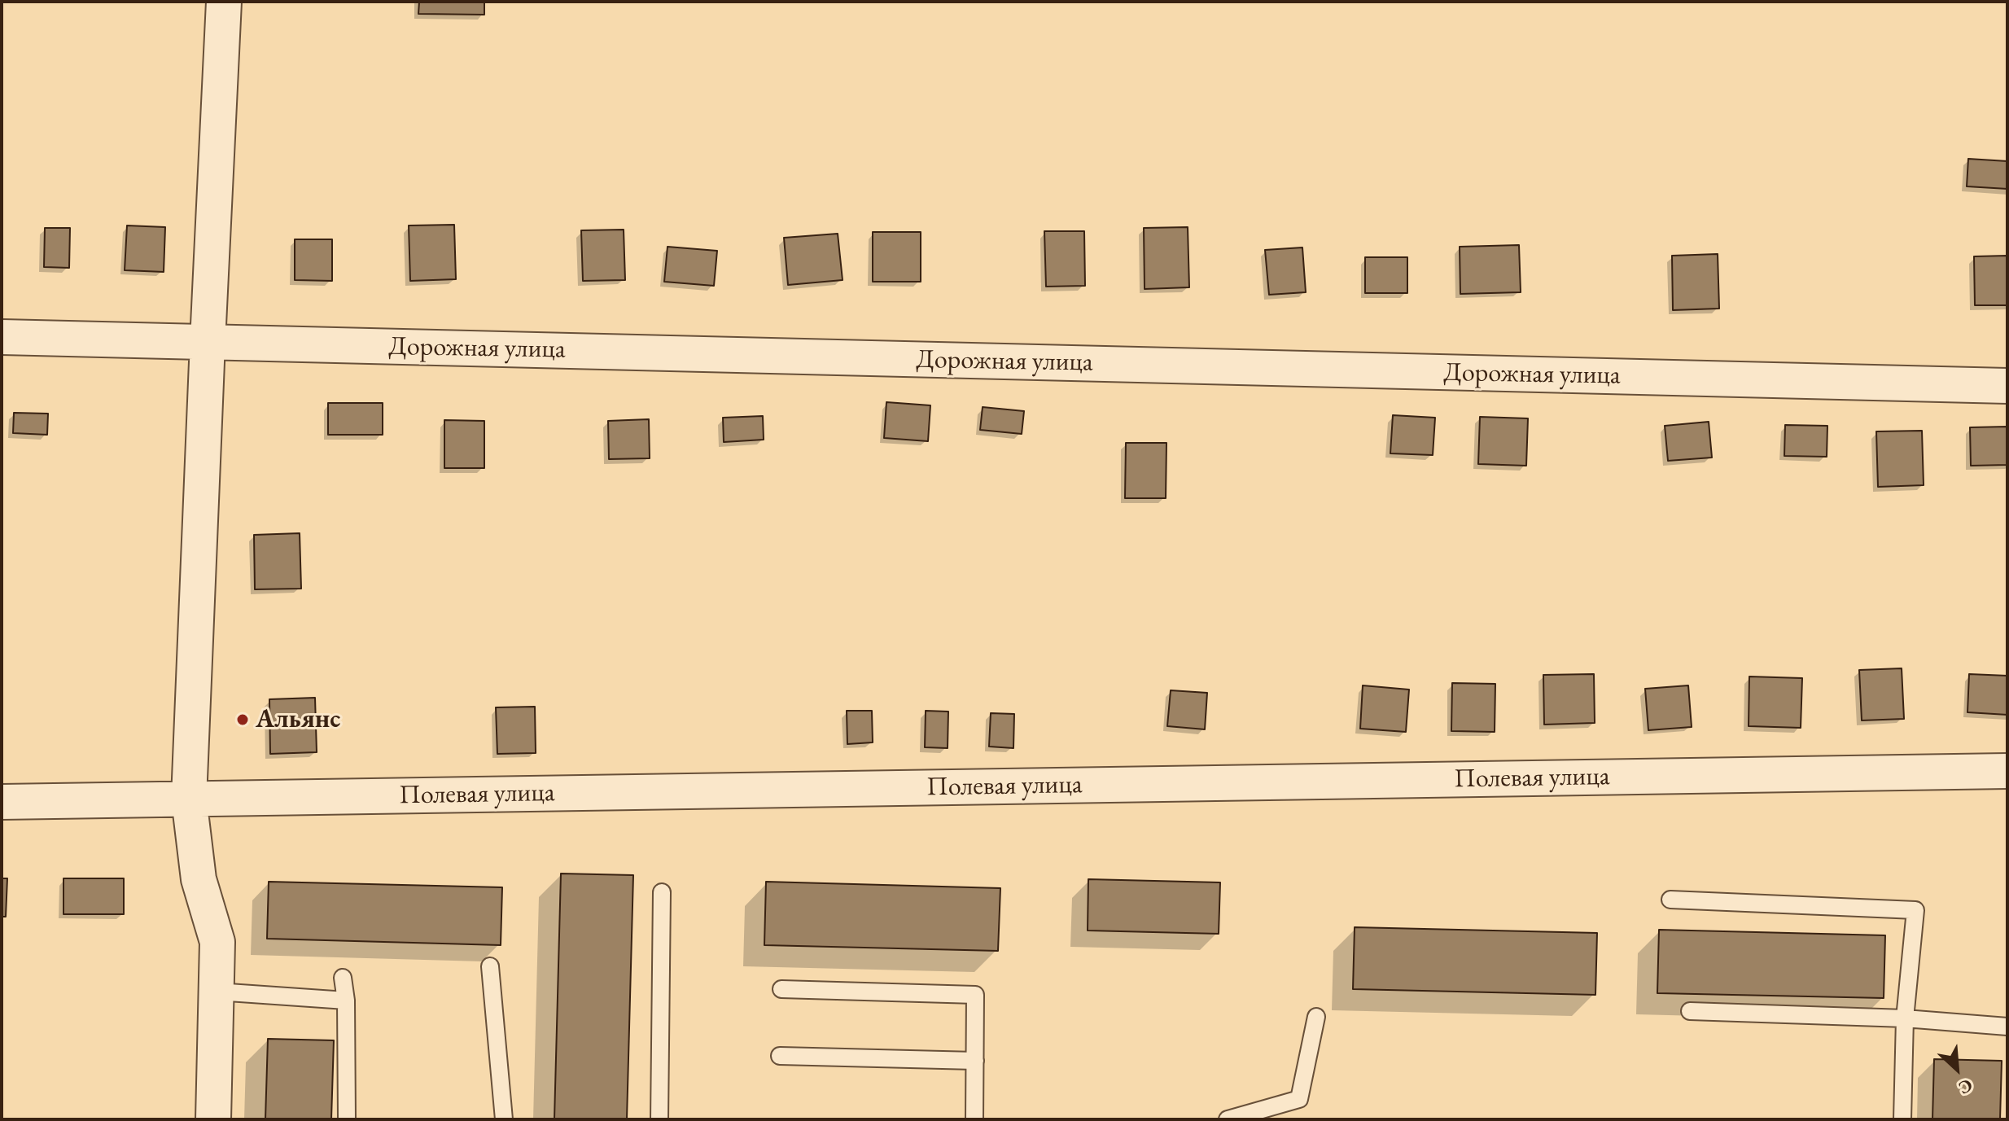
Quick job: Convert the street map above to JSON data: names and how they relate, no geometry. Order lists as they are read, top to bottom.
{
  "streets": {
    "street": ["Дорожная улица", "Полевая улица"]
  },
  "places": ["Альянс"],
  "north": "bottom right"
}
